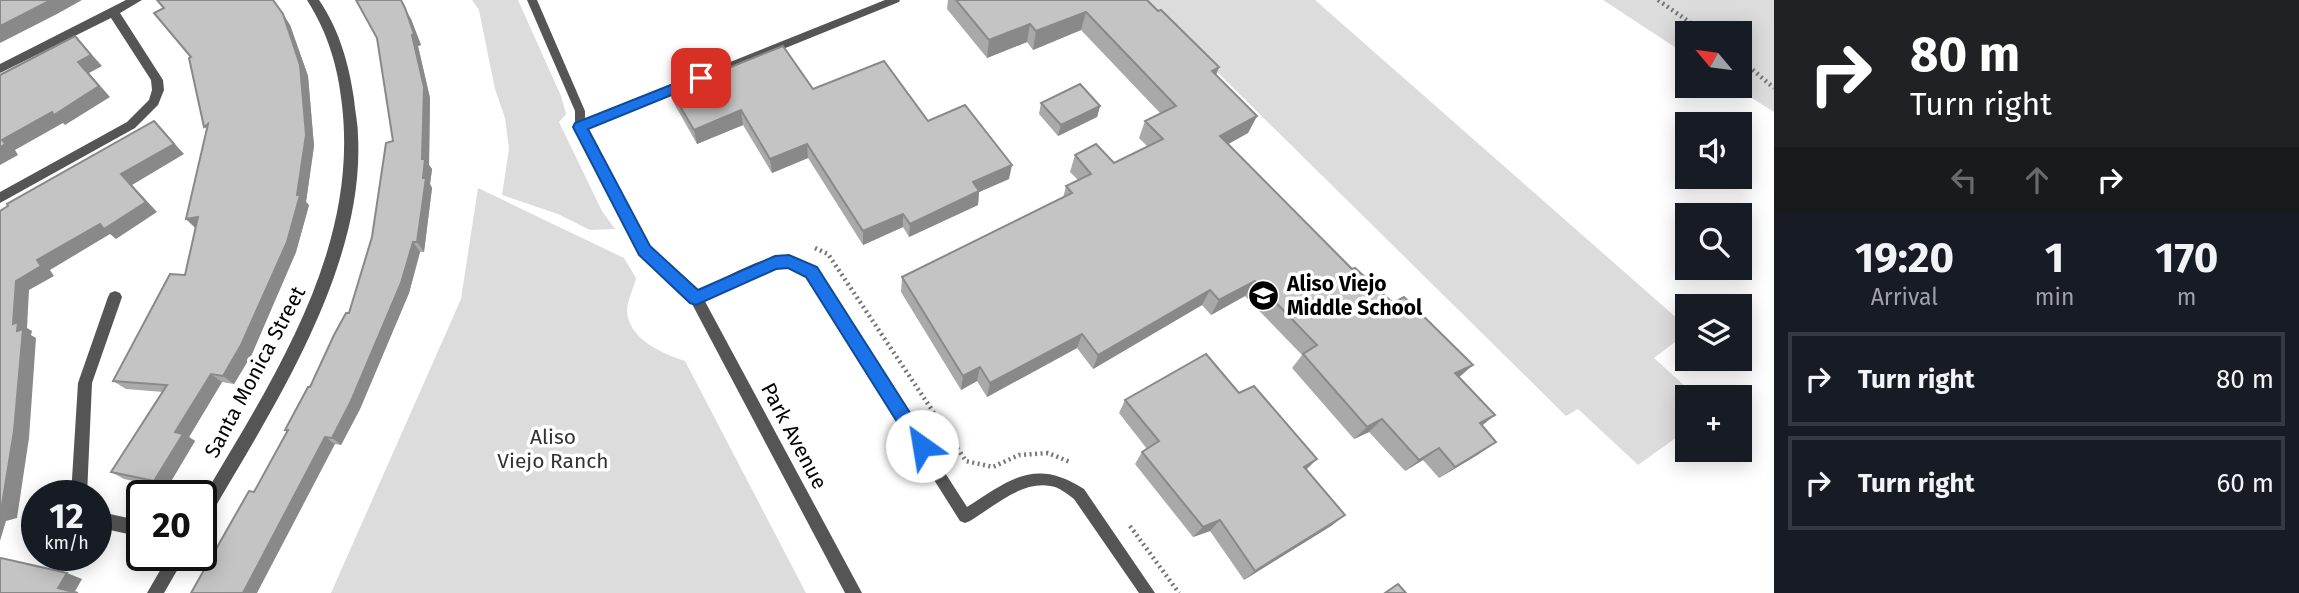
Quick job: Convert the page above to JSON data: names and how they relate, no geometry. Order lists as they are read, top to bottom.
{
  "streets": {
    "street": ["Santa Monica Street", "Park Avenue"]
  },
  "parks": ["Aliso Viejo Ranch"],
  "places": {
    "school or university": ["Aliso Viejo Middle School"]
  },
  "north": "top left",
  "page": {
    "turn": ["80 m", "Turn right"],
    "map_buttons": "+",
    "eta": [
      "19:20",
      "Arrival",
      "1",
      "min",
      "170",
      "m"
    ],
    "list": [
      {
        "name": "Turn right",
        "value": "80 m"
      },
      {
        "name": "Turn right",
        "value": "60 m"
      }
    ],
    "speed": "12 km/h",
    "limit": "20"
  }
}
